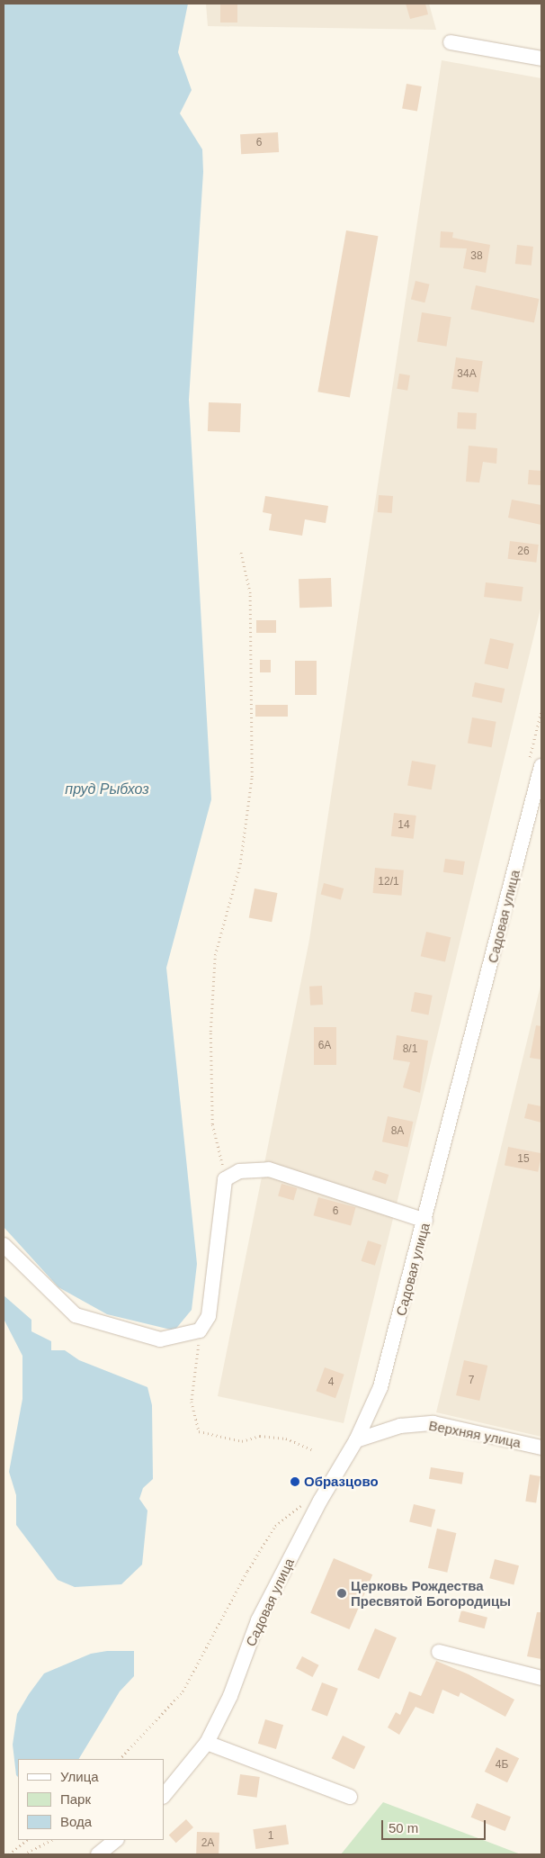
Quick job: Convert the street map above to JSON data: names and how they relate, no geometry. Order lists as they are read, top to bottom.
{
  "streets": {
    "street": ["Садовая улица", "Верхняя улица"]
  },
  "crossings": [
    ["Садовая улица", "Верхняя улица"]
  ],
  "water": ["пруд Рыбхоз"],
  "places": ["Образцово", "Церковь Рождества Пресвятой Богородицы"],
  "house_numbers": [
    "6",
    "38",
    "34А",
    "26",
    "14",
    "12/1",
    "6А",
    "8/1",
    "8А",
    "15",
    "6",
    "7",
    "4",
    "4Б",
    "1",
    "2А"
  ],
  "legend": ["Улица", "Парк", "Вода"],
  "scale_bar": "50 m"
}
